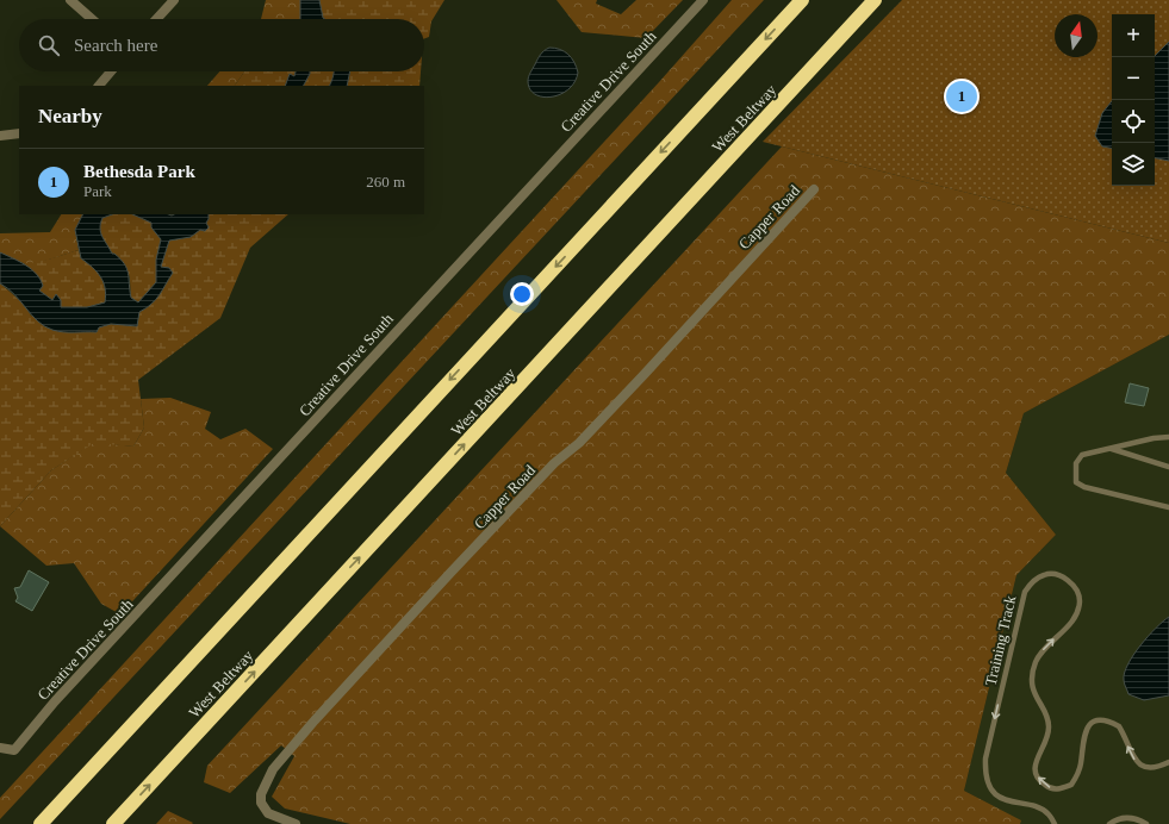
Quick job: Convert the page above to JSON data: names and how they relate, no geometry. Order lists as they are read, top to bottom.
{
  "streets": {
    "highway": ["West Beltway"],
    "street": ["Creative Drive South", "Capper Road"],
    "lane": ["Training Track"]
  },
  "north": "top",
  "page": {
    "map_buttons": ["+", "−"],
    "search": "Search here",
    "pins": "1",
    "heading": "Nearby",
    "list": [
      {
        "mark": "1",
        "name": "Bethesda Park",
        "note": "Park",
        "value": "260 m"
      }
    ]
  }
}
